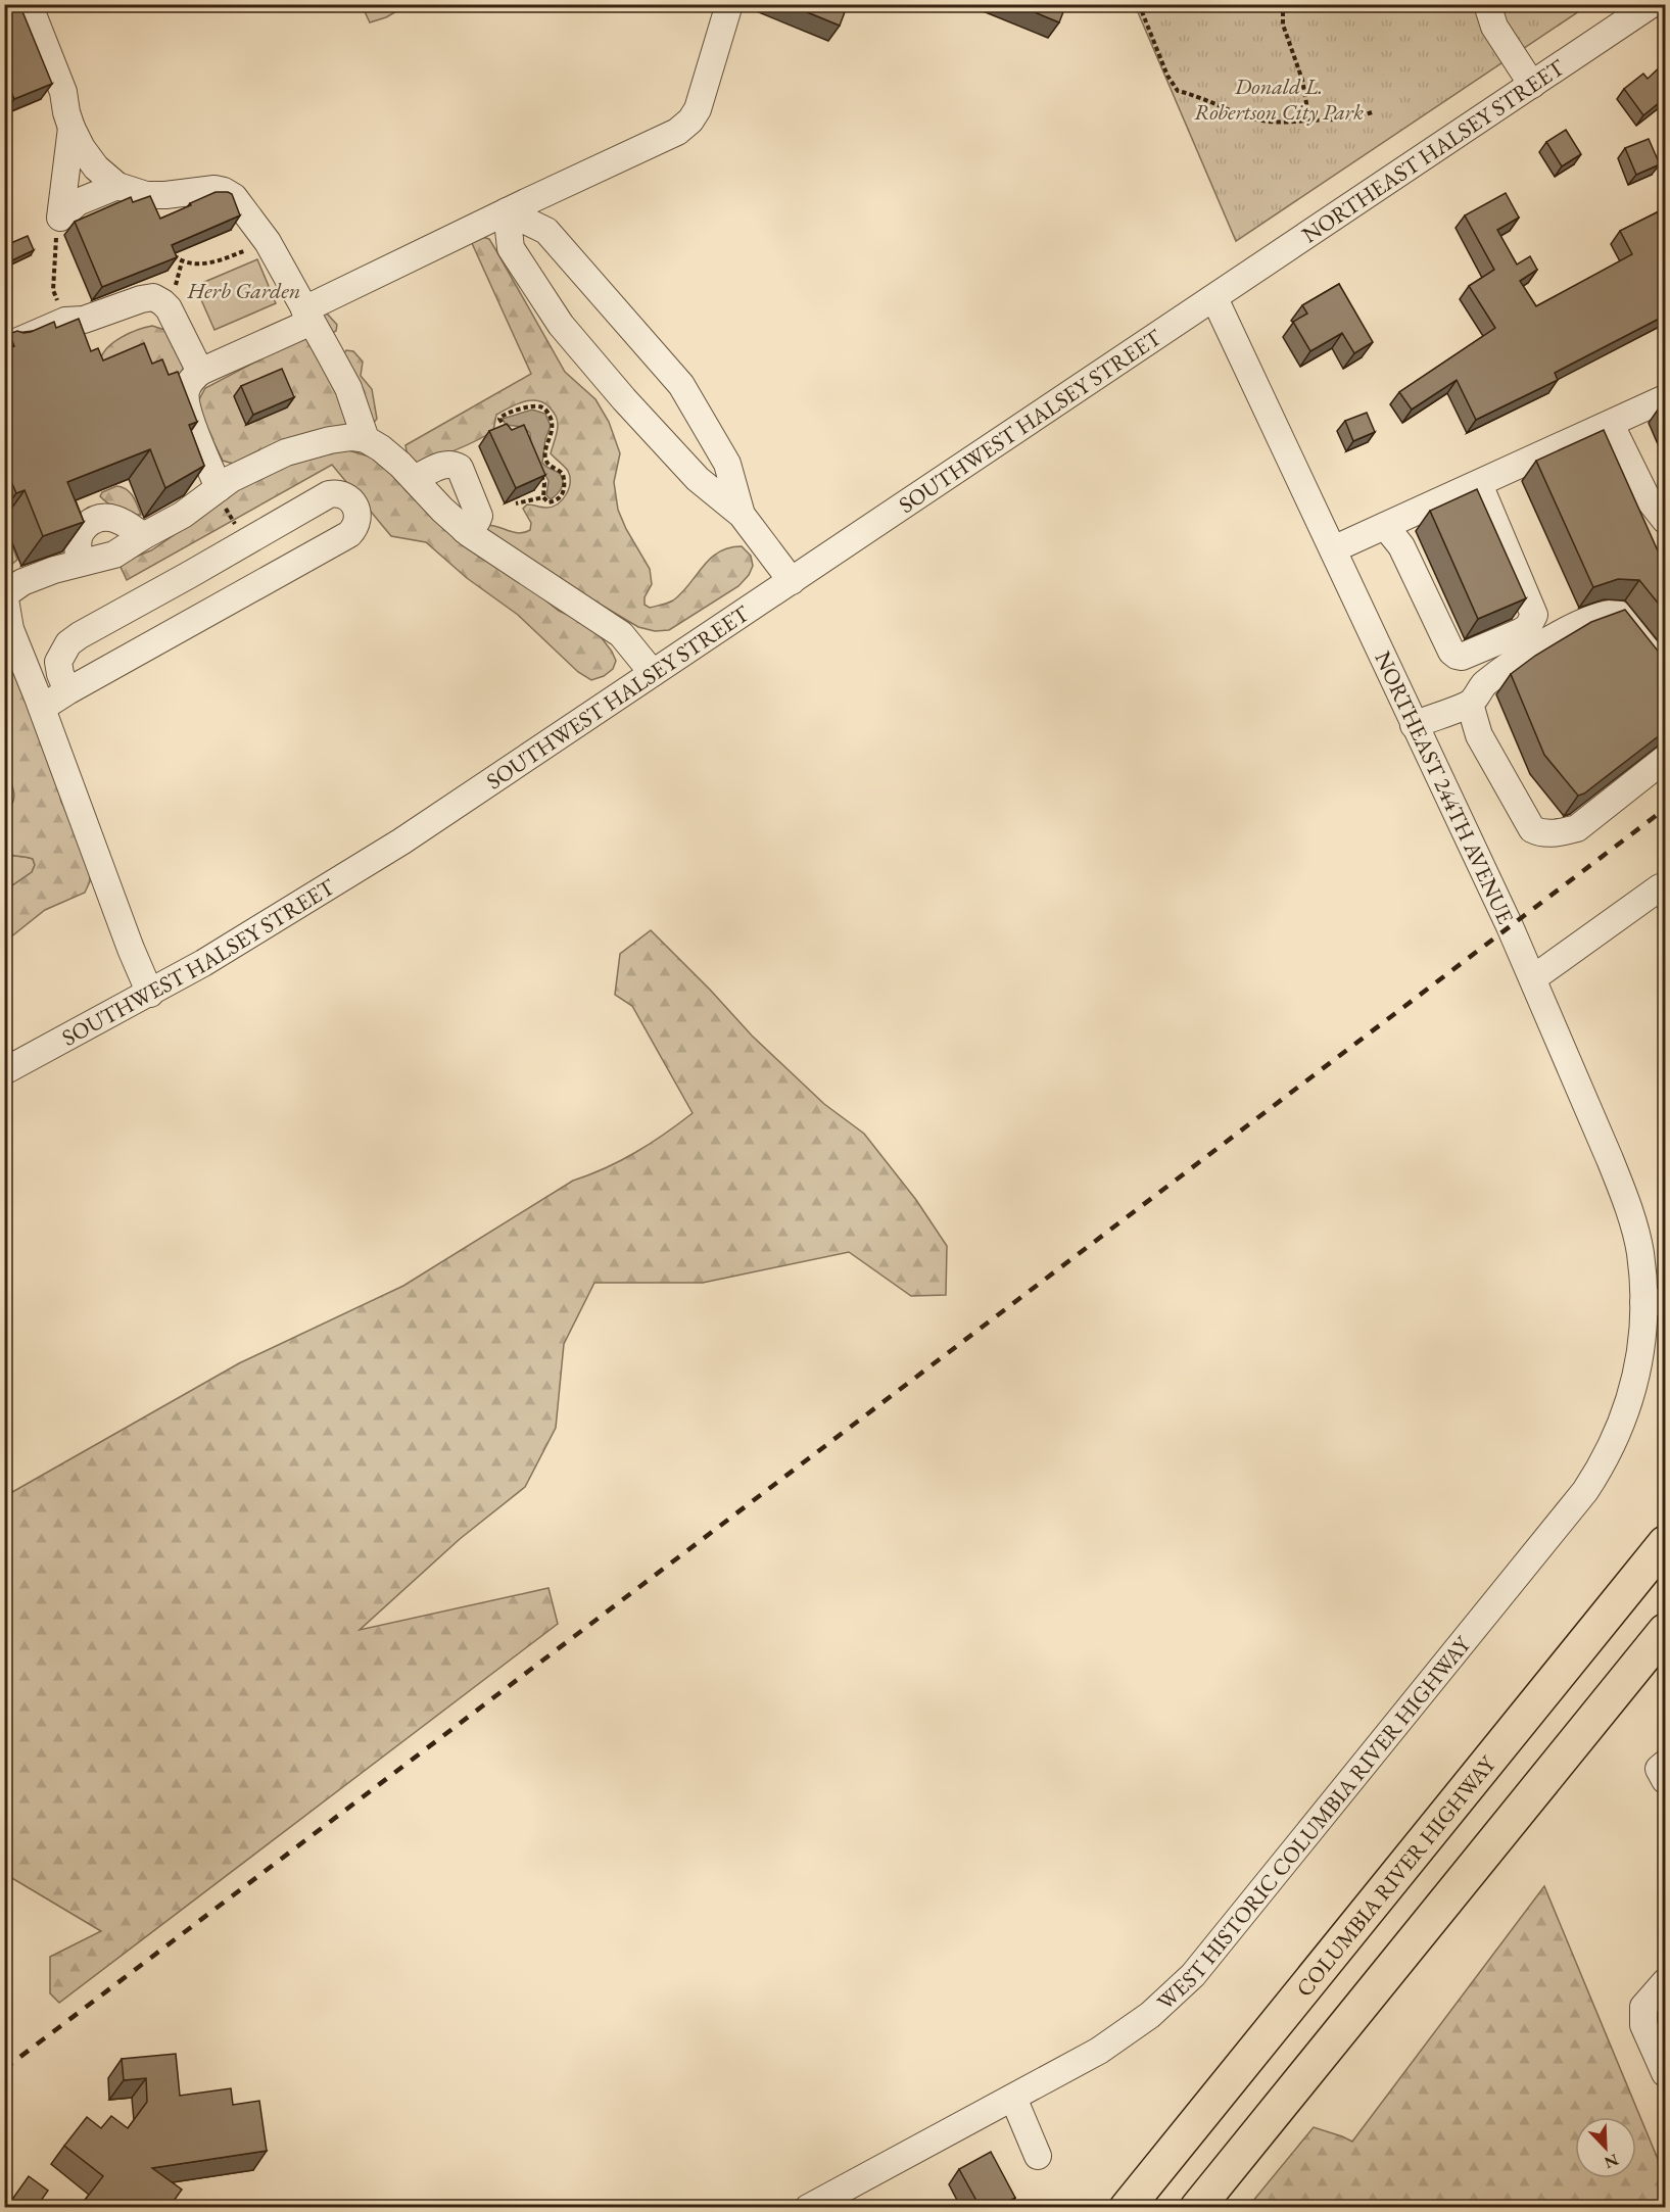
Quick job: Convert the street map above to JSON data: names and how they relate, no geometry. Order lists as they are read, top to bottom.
{
  "streets": {
    "highway": ["COLUMBIA RIVER HIGHWAY"],
    "street": [
      "NORTHEAST HALSEY STREET",
      "SOUTHWEST HALSEY STREET",
      "NORTHEAST 244TH AVENUE",
      "WEST HISTORIC COLUMBIA RIVER HIGHWAY"
    ]
  },
  "crossings": [
    ["NORTHEAST HALSEY STREET", "SOUTHWEST HALSEY STREET"],
    ["NORTHEAST HALSEY STREET", "NORTHEAST 244TH AVENUE"],
    ["SOUTHWEST HALSEY STREET", "NORTHEAST 244TH AVENUE"],
    ["NORTHEAST 244TH AVENUE", "WEST HISTORIC COLUMBIA RIVER HIGHWAY"]
  ],
  "parks": ["Donald L. Robertson City Park", "Herb Garden"],
  "north": "bottom right"
}
